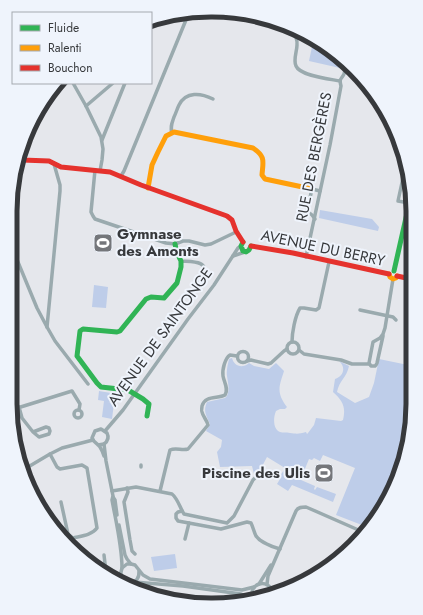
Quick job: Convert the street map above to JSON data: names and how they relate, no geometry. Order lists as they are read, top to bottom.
{
  "streets": {
    "street": ["RUE DES BERGÈRES", "AVENUE DU BERRY", "AVENUE DE SAINTONGE"]
  },
  "crossings": [
    ["RUE DES BERGÈRES", "AVENUE DU BERRY"],
    ["AVENUE DU BERRY", "AVENUE DE SAINTONGE"]
  ],
  "places": {
    "sports": ["Gymnase des Amonts", "Piscine des Ulis"]
  },
  "legend": ["Fluide", "Ralenti", "Bouchon"]
}
